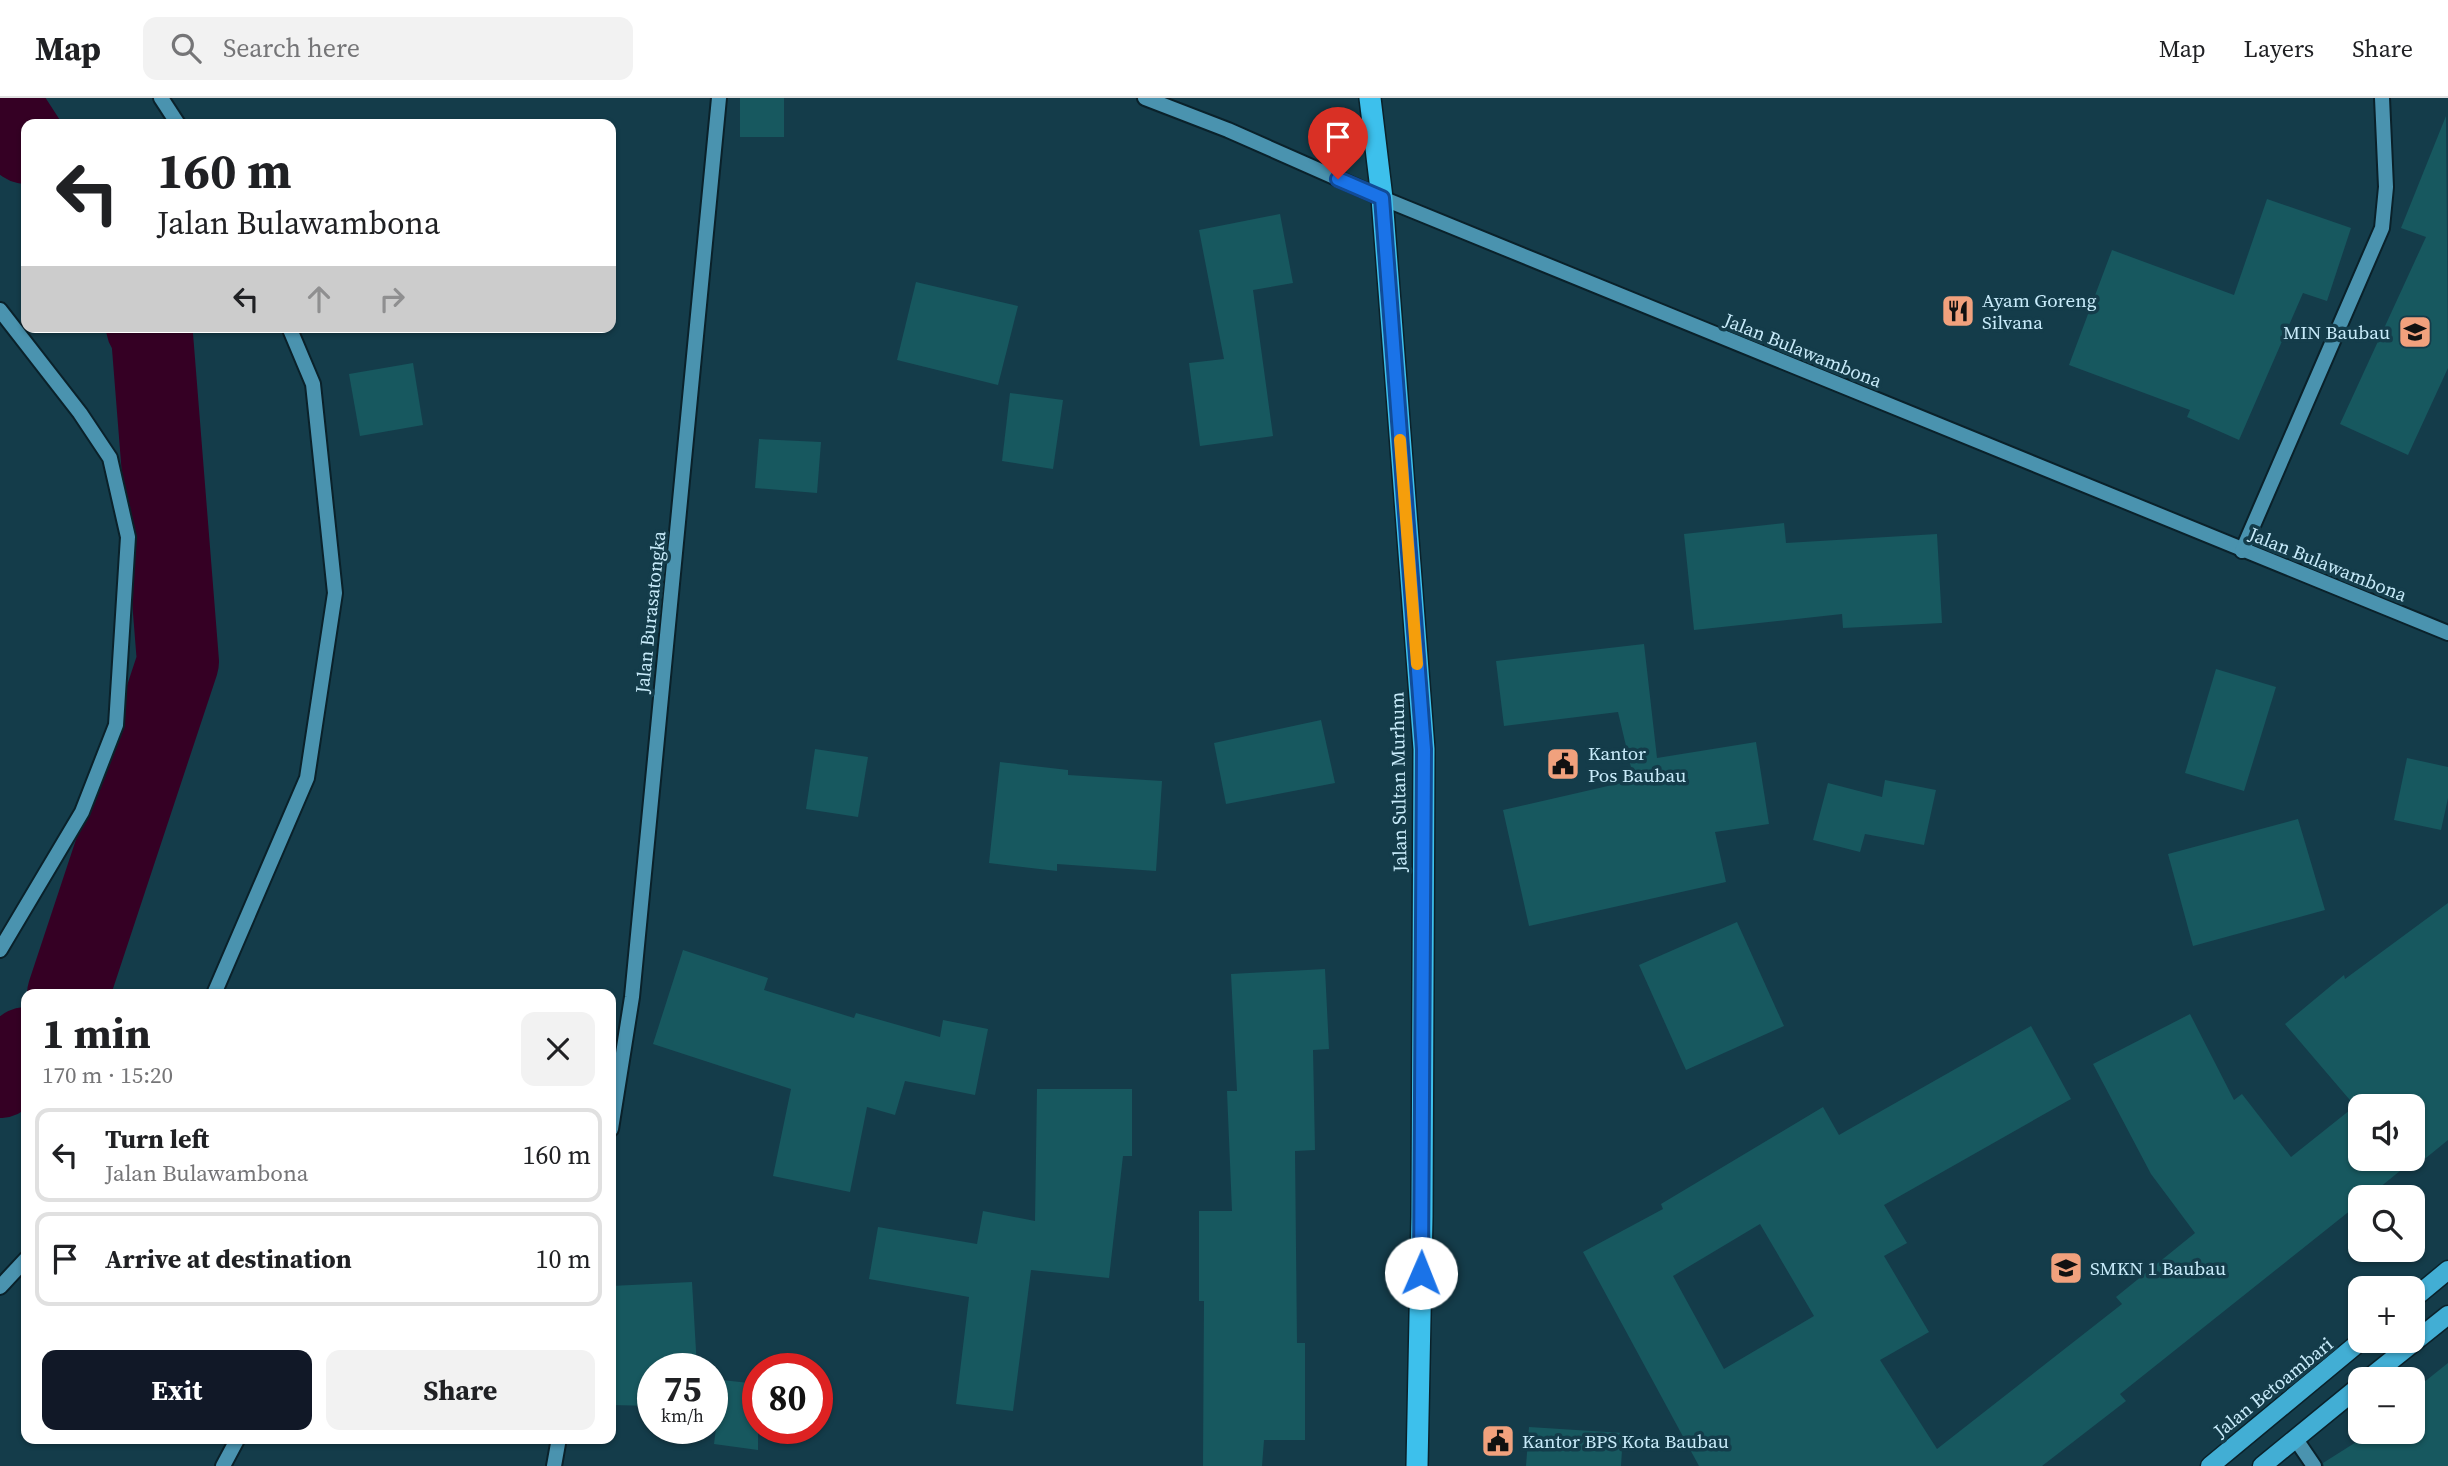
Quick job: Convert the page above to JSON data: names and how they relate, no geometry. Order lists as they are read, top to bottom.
{
  "streets": {
    "highway": ["Jalan Sultan Murhum"],
    "main road": ["Jalan Betoambari"],
    "street": ["Jalan Bulawambona", "Jalan Burasatongka"]
  },
  "crossings": [
    ["Jalan Bulawambona", "Jalan Sultan Murhum"]
  ],
  "places": {
    "restaurant": ["Ayam Goreng Silvana"],
    "school or university": ["MIN Baubau", "SMKN 1 Baubau"],
    "public building": ["Kantor Pos Baubau", "Kantor BPS Kota Baubau"]
  },
  "page": {
    "header": "Map",
    "search": "Search here",
    "nav": ["Map", "Layers", "Share"],
    "turn": ["160 m", "Jalan Bulawambona"],
    "heading": ["1 min", "170 m · 15:20"],
    "map_buttons": ["+", "−"],
    "list": [
      {
        "name": "Turn left",
        "note": "Jalan Bulawambona",
        "value": "160 m"
      },
      {
        "name": "Arrive at destination",
        "value": "10 m"
      }
    ],
    "buttons": ["Exit", "Share"],
    "speed": "75 km/h",
    "limit": "80"
  }
}
